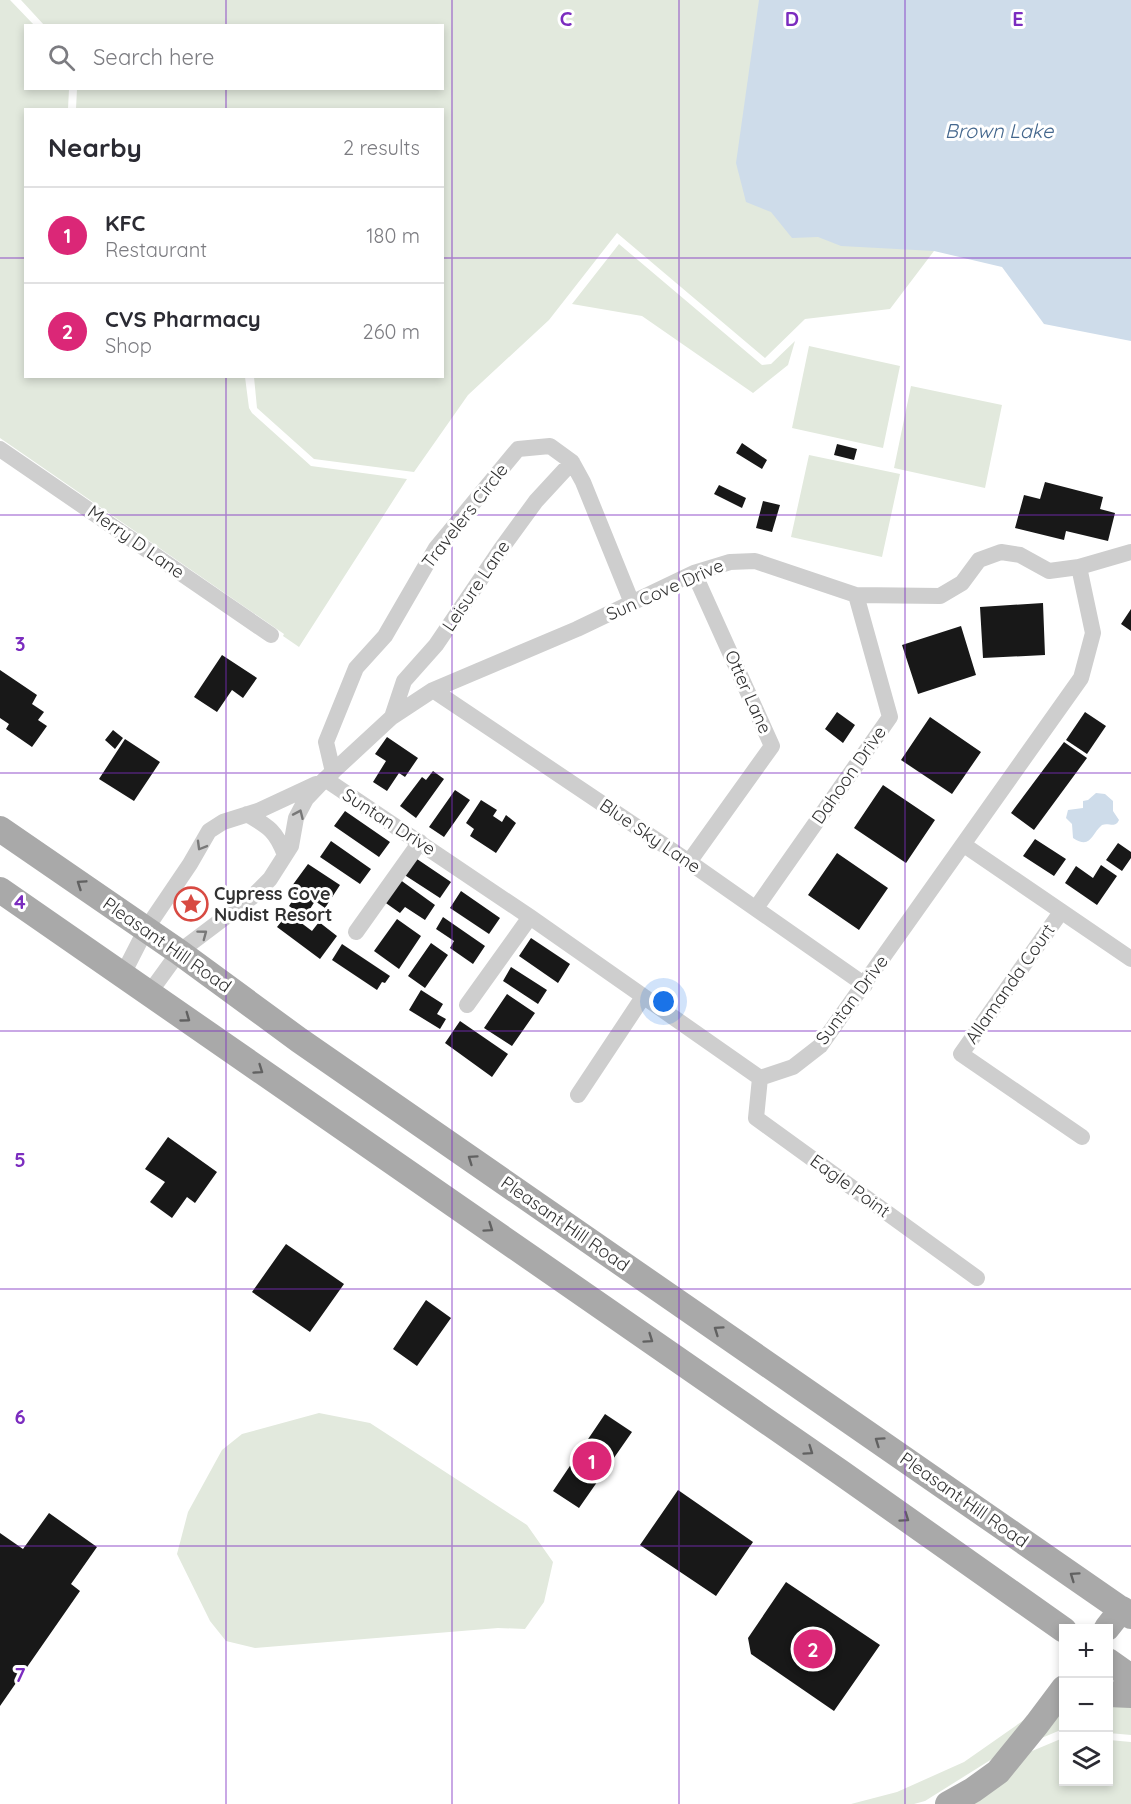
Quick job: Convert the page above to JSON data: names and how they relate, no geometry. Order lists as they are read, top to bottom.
{
  "streets": {
    "main road": ["Pleasant Hill Road"],
    "street": [
      "Travelers Circle",
      "Merry D Lane",
      "Leisure Lane",
      "Sun Cove Drive",
      "Otter Lane",
      "Dahoon Drive",
      "Suntan Drive",
      "Blue Sky Lane",
      "Allamanda Court",
      "Eagle Point"
    ]
  },
  "crossings": [
    ["Travelers Circle", "Leisure Lane"],
    ["Travelers Circle", "Sun Cove Drive"],
    ["Travelers Circle", "Suntan Drive"],
    ["Leisure Lane", "Sun Cove Drive"],
    ["Sun Cove Drive", "Otter Lane"],
    ["Sun Cove Drive", "Dahoon Drive"],
    ["Sun Cove Drive", "Suntan Drive"],
    ["Sun Cove Drive", "Blue Sky Lane"],
    ["Sun Cove Drive", "Pleasant Hill Road"],
    ["Otter Lane", "Blue Sky Lane"],
    ["Dahoon Drive", "Blue Sky Lane"],
    ["Suntan Drive", "Blue Sky Lane"],
    ["Suntan Drive", "Eagle Point"]
  ],
  "water": ["Brown Lake"],
  "places": {
    "place": ["Cypress Cove Nudist Resort"]
  },
  "page": {
    "search": "Search here",
    "heading": ["Nearby", "2 results"],
    "list": [
      {
        "mark": "1",
        "name": "KFC",
        "note": "Restaurant",
        "value": "180 m"
      },
      {
        "mark": "2",
        "name": "CVS Pharmacy",
        "note": "Shop",
        "value": "260 m"
      }
    ],
    "pins": ["1", "2"],
    "map_buttons": ["+", "−"]
  },
  "grid": {
    "columns": ["C", "D", "E"],
    "rows": [
      "3",
      "4",
      "5",
      "6",
      "7"
    ]
  }
}
